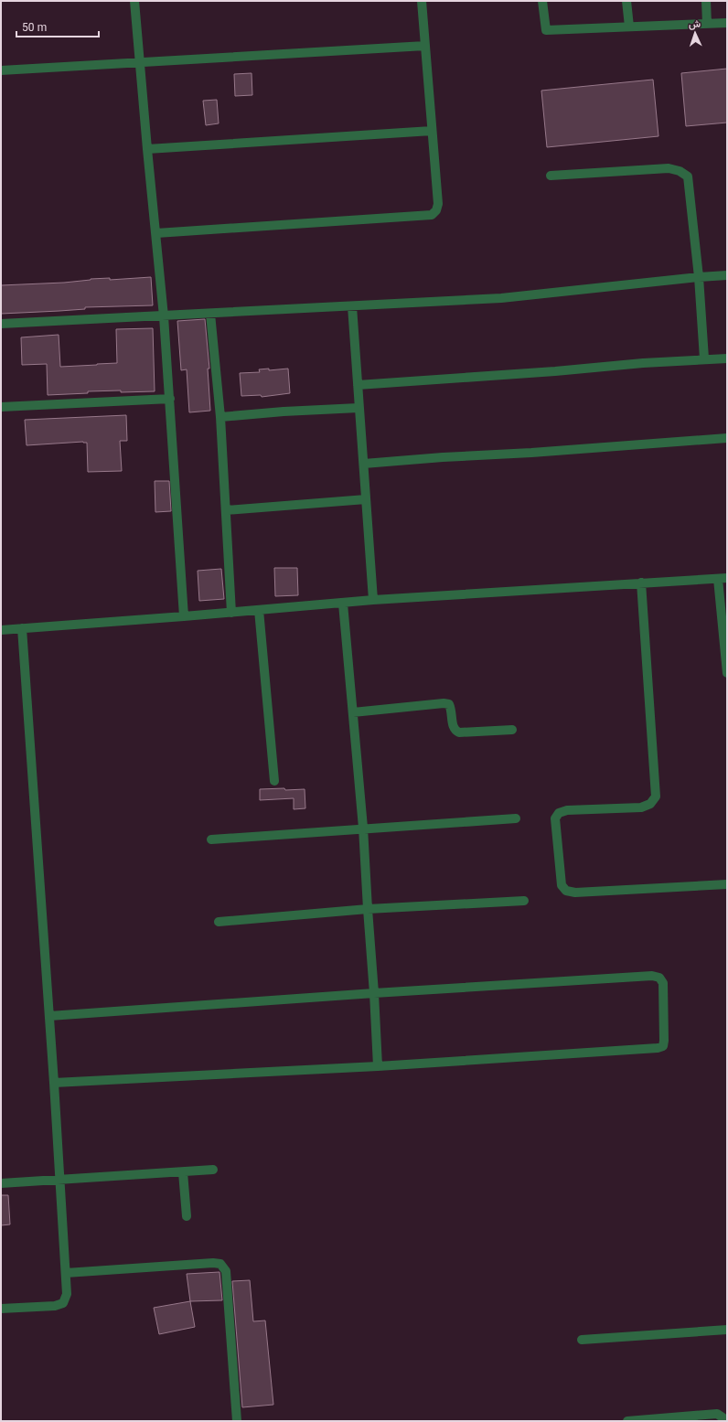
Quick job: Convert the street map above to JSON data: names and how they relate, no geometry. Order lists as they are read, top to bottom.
{
  "scale_bar": "50 m",
  "north": "top"
}
